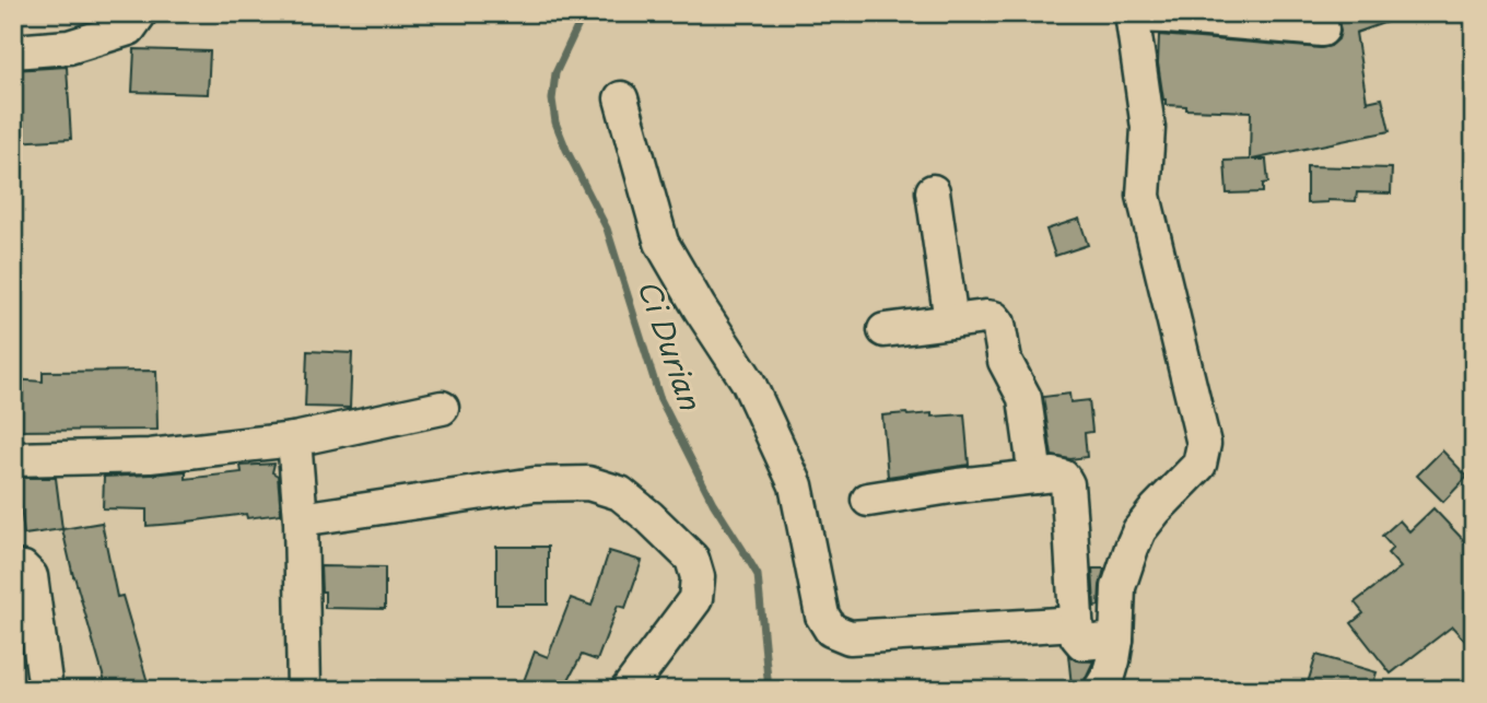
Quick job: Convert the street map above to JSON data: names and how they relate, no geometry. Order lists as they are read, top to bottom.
{
  "water": ["Ci Durian"]
}
